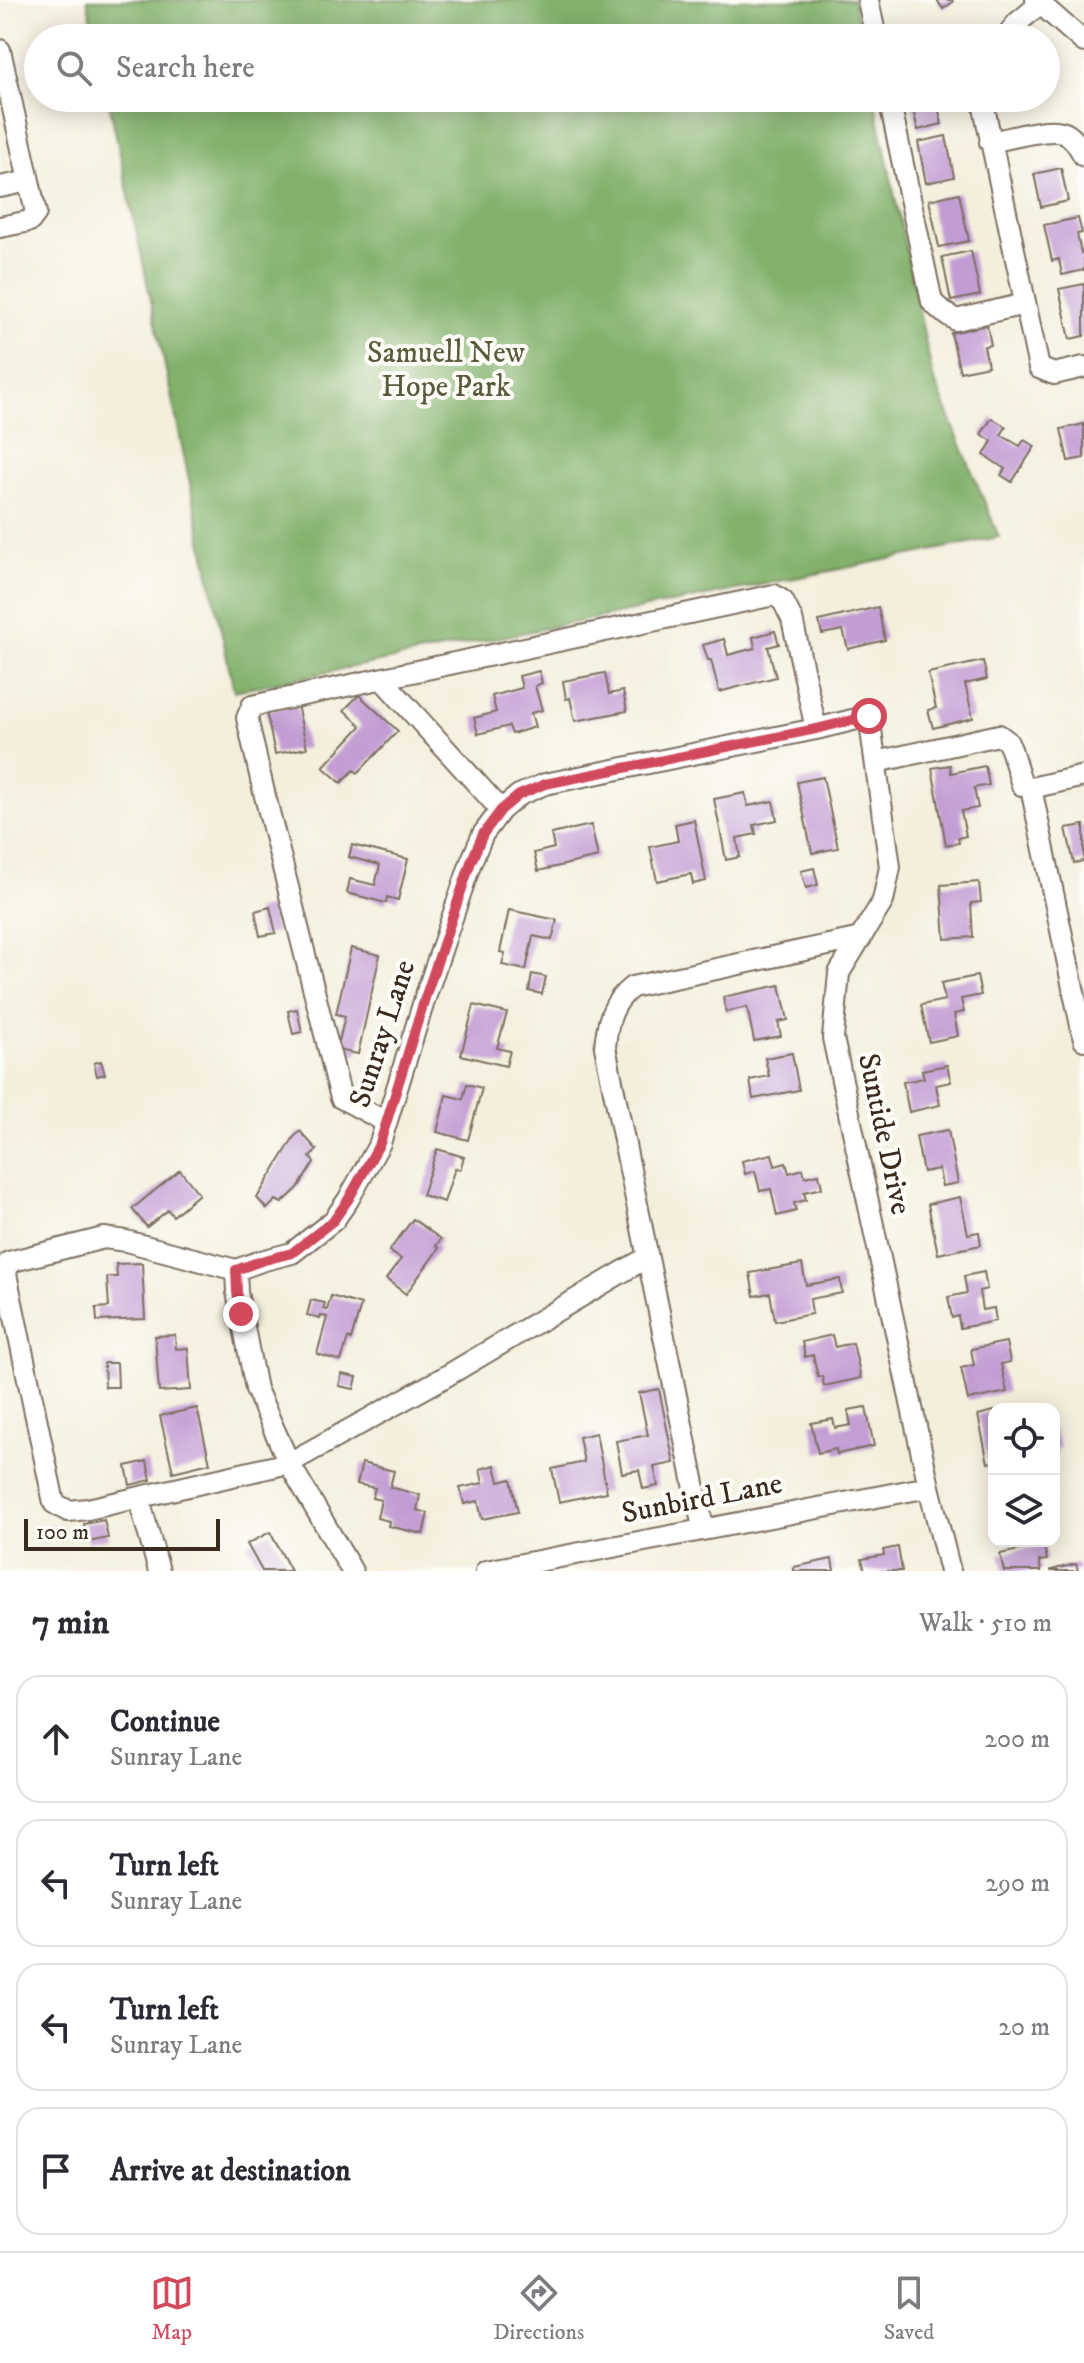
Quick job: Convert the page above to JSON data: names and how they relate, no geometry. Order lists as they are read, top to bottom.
{
  "streets": {
    "street": ["Sunray Lane", "Suntide Drive", "Sunbird Lane"]
  },
  "crossings": [
    ["Sunray Lane", "Suntide Drive"],
    ["Suntide Drive", "Sunbird Lane"]
  ],
  "parks": ["Samuell New Hope Park"],
  "scale_bar": "100 m",
  "page": {
    "search": "Search here",
    "scale": "100 m",
    "heading": ["7 min", "Walk · 510 m"],
    "list": [
      ["Continue", "Sunray Lane", "200 m"],
      ["Turn left", "Sunray Lane", "290 m"],
      ["Turn left", "Sunray Lane", "20 m"],
      "Arrive at destination"
    ],
    "nav": ["Map", "Directions", "Saved"]
  }
}
